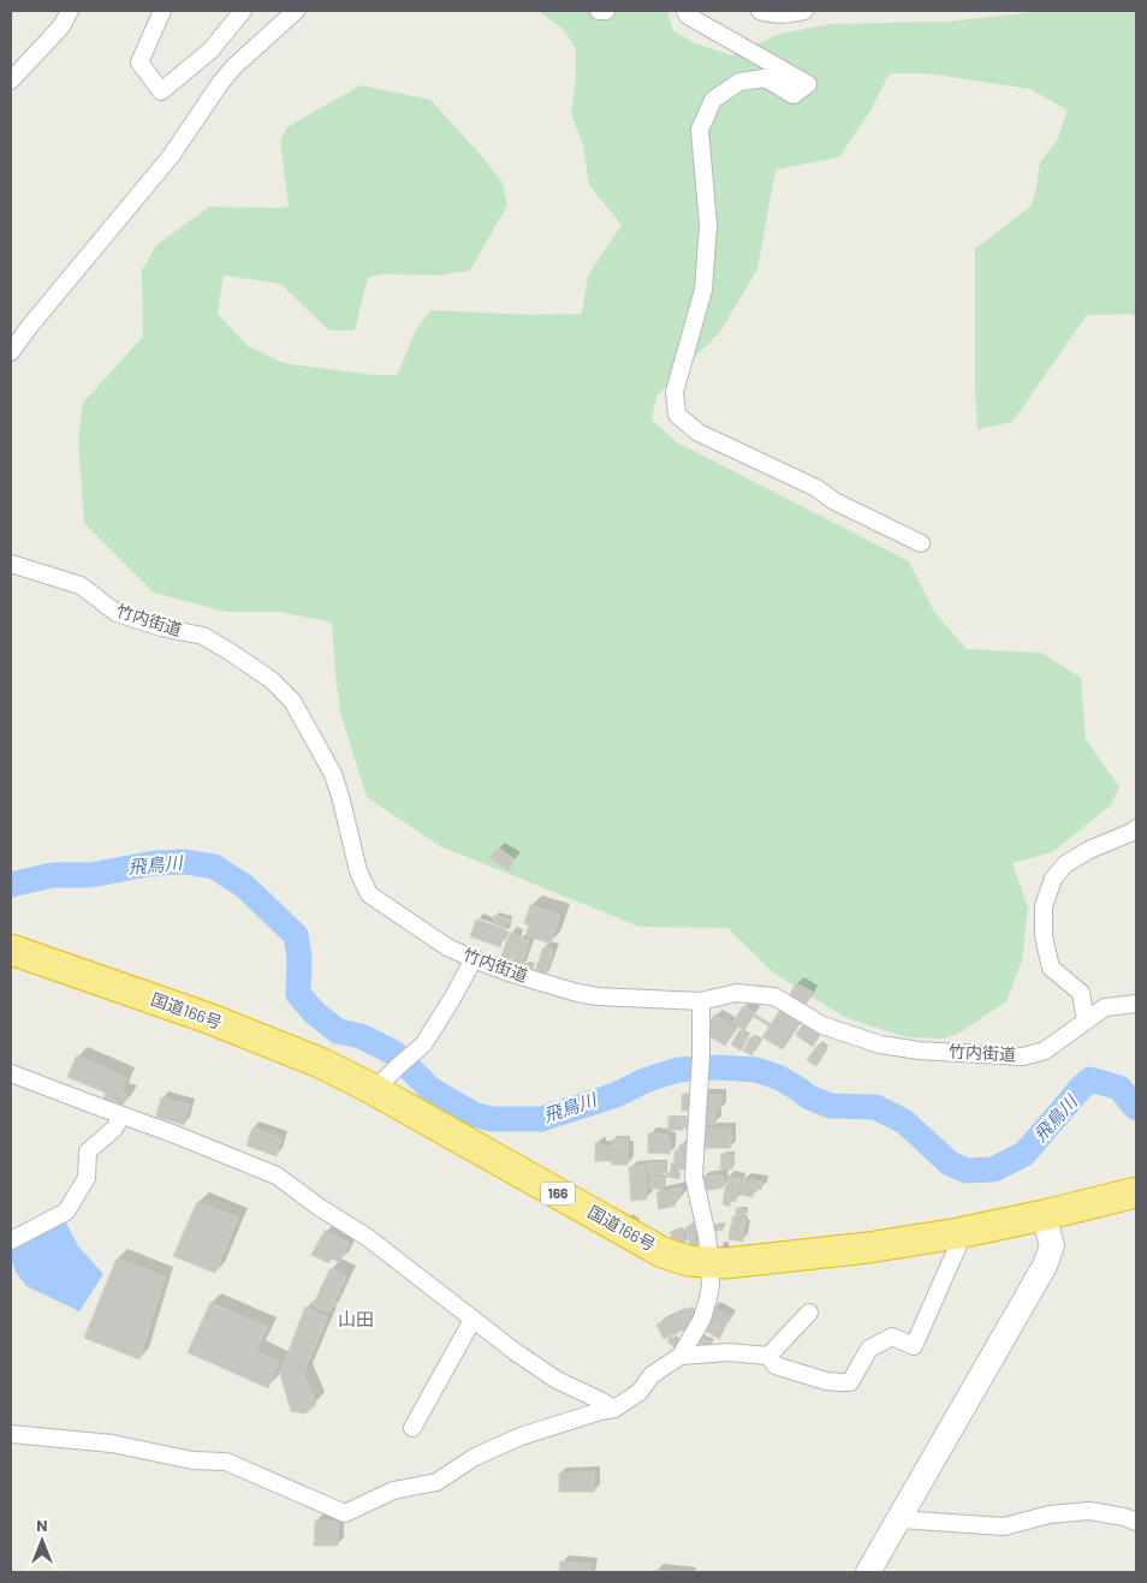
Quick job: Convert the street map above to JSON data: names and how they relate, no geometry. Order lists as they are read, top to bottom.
{
  "streets": {
    "highway": ["国道166号", "166"],
    "street": ["竹内街道"]
  },
  "districts": ["山田"],
  "water": ["飛鳥川"],
  "north": "top"
}
